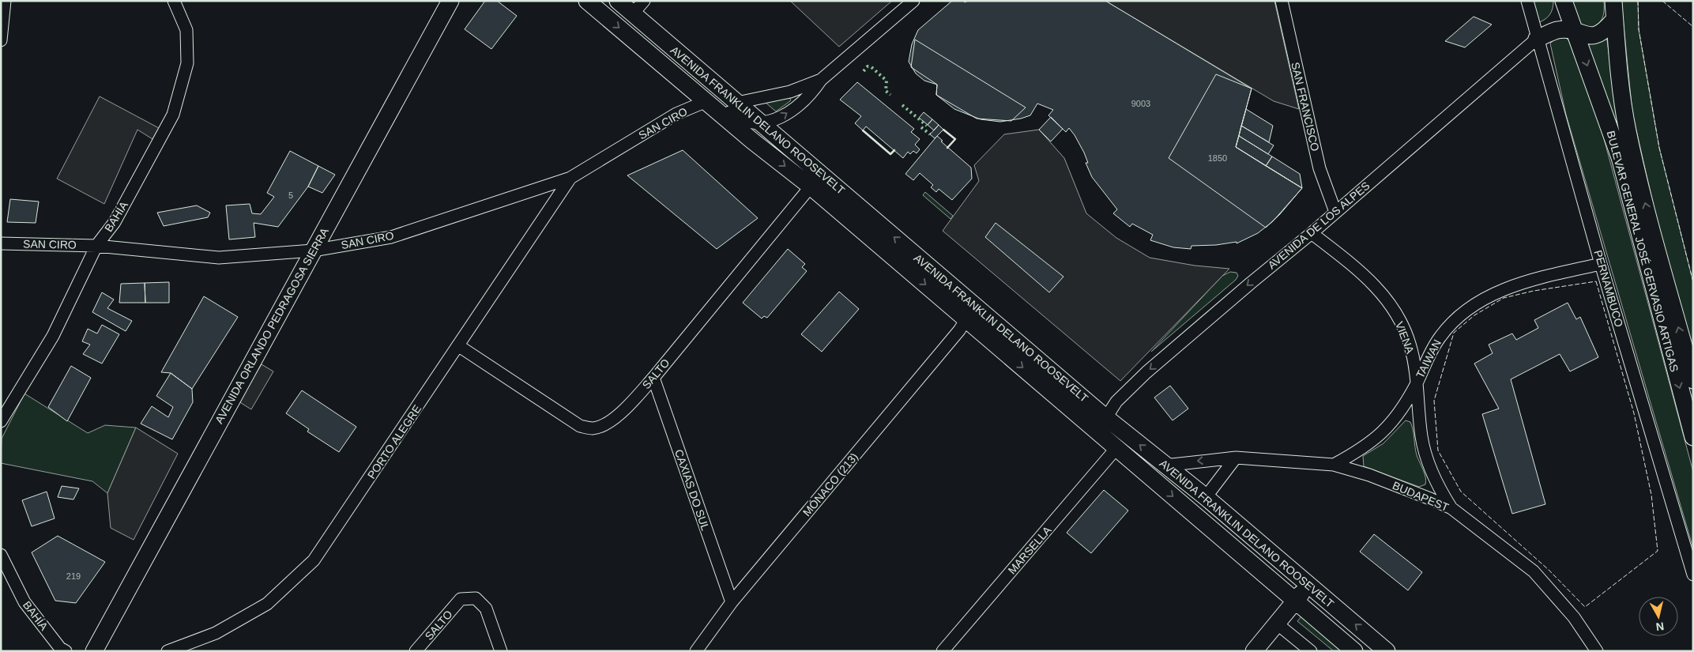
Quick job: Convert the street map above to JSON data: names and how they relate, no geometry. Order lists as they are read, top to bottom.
{
  "streets": {
    "main road": [
      "AVENIDA FRANKLIN DELANO ROOSEVELT",
      "AVENIDA DE LOS ALPES",
      "BULEVAR GENERAL JOSÉ GERVASIO ARTIGAS",
      "AVENIDA ORLANDO PEDRAGOSA SIERRA"
    ],
    "street": [
      "SAN FRANCISCO",
      "SAN CIRO",
      "BAHÍA",
      "PERNAMBUCO",
      "VIENA",
      "TAIWAN",
      "SALTO",
      "PORTO ALEGRE",
      "MÓNACO (213)",
      "CAXIAS DO SUL",
      "BUDAPEST",
      "MARSELLA"
    ]
  },
  "crossings": [
    ["SAN FRANCISCO", "AVENIDA DE LOS ALPES"],
    ["AVENIDA FRANKLIN DELANO ROOSEVELT", "SAN CIRO"],
    ["AVENIDA FRANKLIN DELANO ROOSEVELT", "AVENIDA DE LOS ALPES"],
    ["AVENIDA FRANKLIN DELANO ROOSEVELT", "SALTO"],
    ["AVENIDA FRANKLIN DELANO ROOSEVELT", "MÓNACO (213)"],
    ["AVENIDA FRANKLIN DELANO ROOSEVELT", "BUDAPEST"],
    ["AVENIDA FRANKLIN DELANO ROOSEVELT", "MARSELLA"],
    ["SAN CIRO", "BAHÍA"],
    ["SAN CIRO", "AVENIDA ORLANDO PEDRAGOSA SIERRA"],
    ["SAN CIRO", "PORTO ALEGRE"],
    ["AVENIDA DE LOS ALPES", "BULEVAR GENERAL JOSÉ GERVASIO ARTIGAS"],
    ["AVENIDA DE LOS ALPES", "PERNAMBUCO"],
    ["AVENIDA DE LOS ALPES", "VIENA"],
    ["PERNAMBUCO", "TAIWAN"],
    ["VIENA", "TAIWAN"],
    ["TAIWAN", "BUDAPEST"],
    ["SALTO", "PORTO ALEGRE"],
    ["SALTO", "CAXIAS DO SUL"],
    ["MÓNACO (213)", "CAXIAS DO SUL"]
  ],
  "one_way": ["AVENIDA DE LOS ALPES"],
  "house_numbers": [
    "9003",
    "1850",
    "5",
    "219"
  ],
  "north": "bottom"
}
